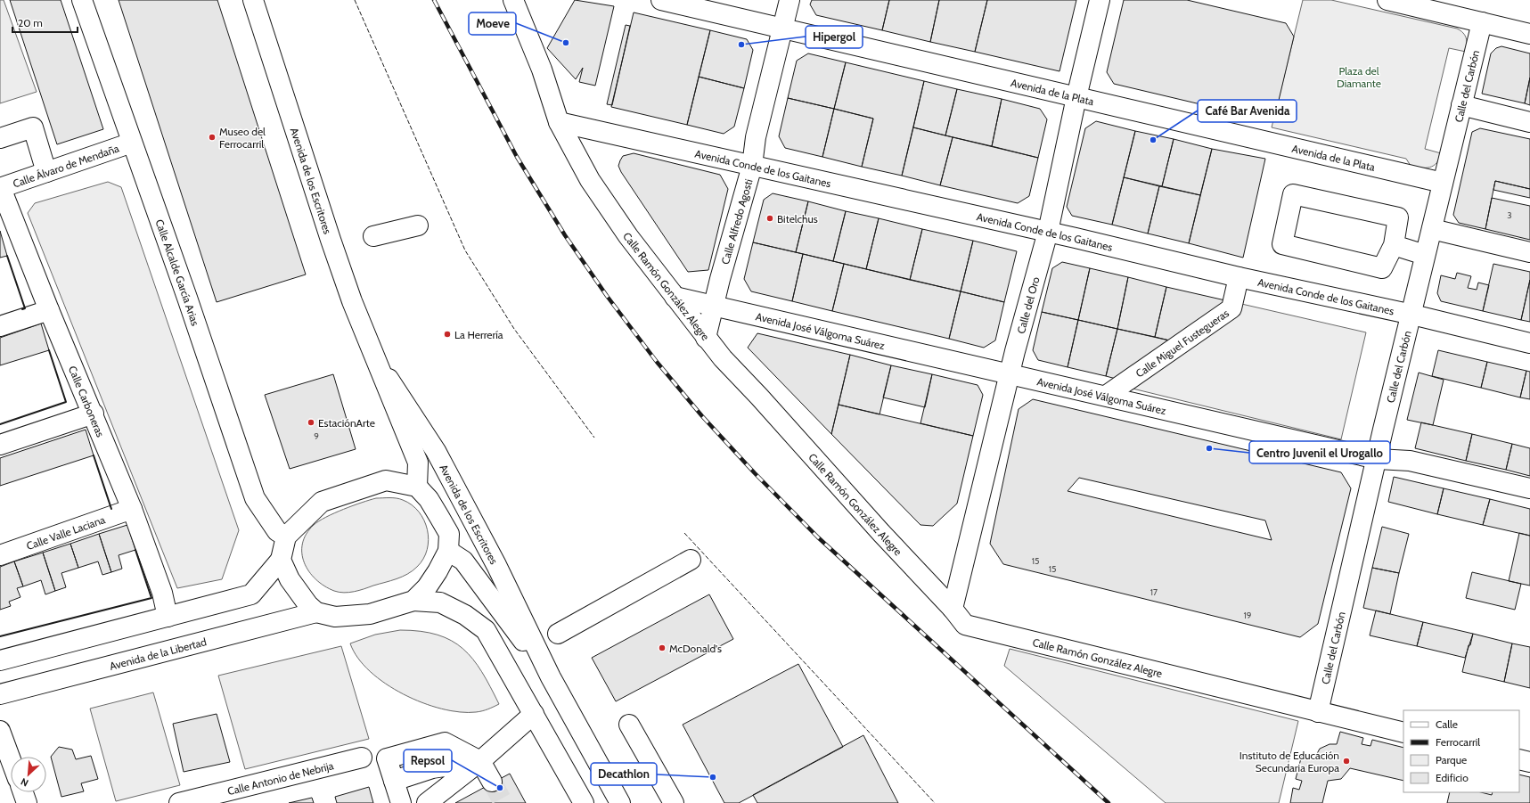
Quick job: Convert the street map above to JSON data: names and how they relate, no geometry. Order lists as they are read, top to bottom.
{
  "streets": {
    "street": [
      "Calle del Carbón",
      "Avenida de la Plata",
      "Calle Álvaro de Mendaña",
      "Avenida Conde de los Gaitanes",
      "Avenida de los Escritores",
      "Calle Alfredo Agosti",
      "Calle Alcalde García Arias",
      "Calle Ramón González Alegre",
      "Calle del Oro",
      "Avenida José Válgoma Suárez",
      "Calle Miguel Fustegueras",
      "Calle Carboneras",
      "Calle Valle Laciana",
      "Avenida de la Libertad",
      "Calle Antonio de Nebrija"
    ]
  },
  "crossings": [
    ["Calle del Carbón", "Avenida de la Plata"],
    ["Calle del Carbón", "Avenida Conde de los Gaitanes"],
    ["Calle del Carbón", "Calle Ramón González Alegre"],
    ["Calle del Carbón", "Avenida José Válgoma Suárez"],
    ["Avenida de la Plata", "Calle Alfredo Agosti"],
    ["Avenida de la Plata", "Calle del Oro"],
    ["Calle Álvaro de Mendaña", "Calle Alcalde García Arias"],
    ["Calle Álvaro de Mendaña", "Calle Carboneras"],
    ["Avenida Conde de los Gaitanes", "Calle Alfredo Agosti"],
    ["Avenida Conde de los Gaitanes", "Calle Ramón González Alegre"],
    ["Avenida Conde de los Gaitanes", "Calle del Oro"],
    ["Avenida Conde de los Gaitanes", "Calle Miguel Fustegueras"],
    ["Calle Alfredo Agosti", "Calle Ramón González Alegre"],
    ["Calle Alfredo Agosti", "Avenida José Válgoma Suárez"],
    ["Calle Ramón González Alegre", "Calle del Oro"],
    ["Calle Ramón González Alegre", "Avenida José Válgoma Suárez"],
    ["Calle del Oro", "Avenida José Válgoma Suárez"],
    ["Avenida José Válgoma Suárez", "Calle Miguel Fustegueras"],
    ["Calle Carboneras", "Calle Valle Laciana"]
  ],
  "parks": ["Plaza del Diamante"],
  "places": [
    "Moeve",
    "Hipergol",
    "Museo del Ferrocarril",
    "Café Bar Avenida",
    "Bitelchus",
    "La Herrería",
    "EstaciónArte",
    "Centro Juvenil el Urogallo",
    "McDonald's",
    "Instituto de Educación Secundaria Europa",
    "Decathlon",
    "Repsol"
  ],
  "house_numbers": [
    "3",
    "9",
    "15",
    "15",
    "17",
    "19"
  ],
  "legend": [
    "Calle",
    "Ferrocarril",
    "Parque",
    "Edificio"
  ],
  "scale_bar": "20 m",
  "north": "bottom left"
}
